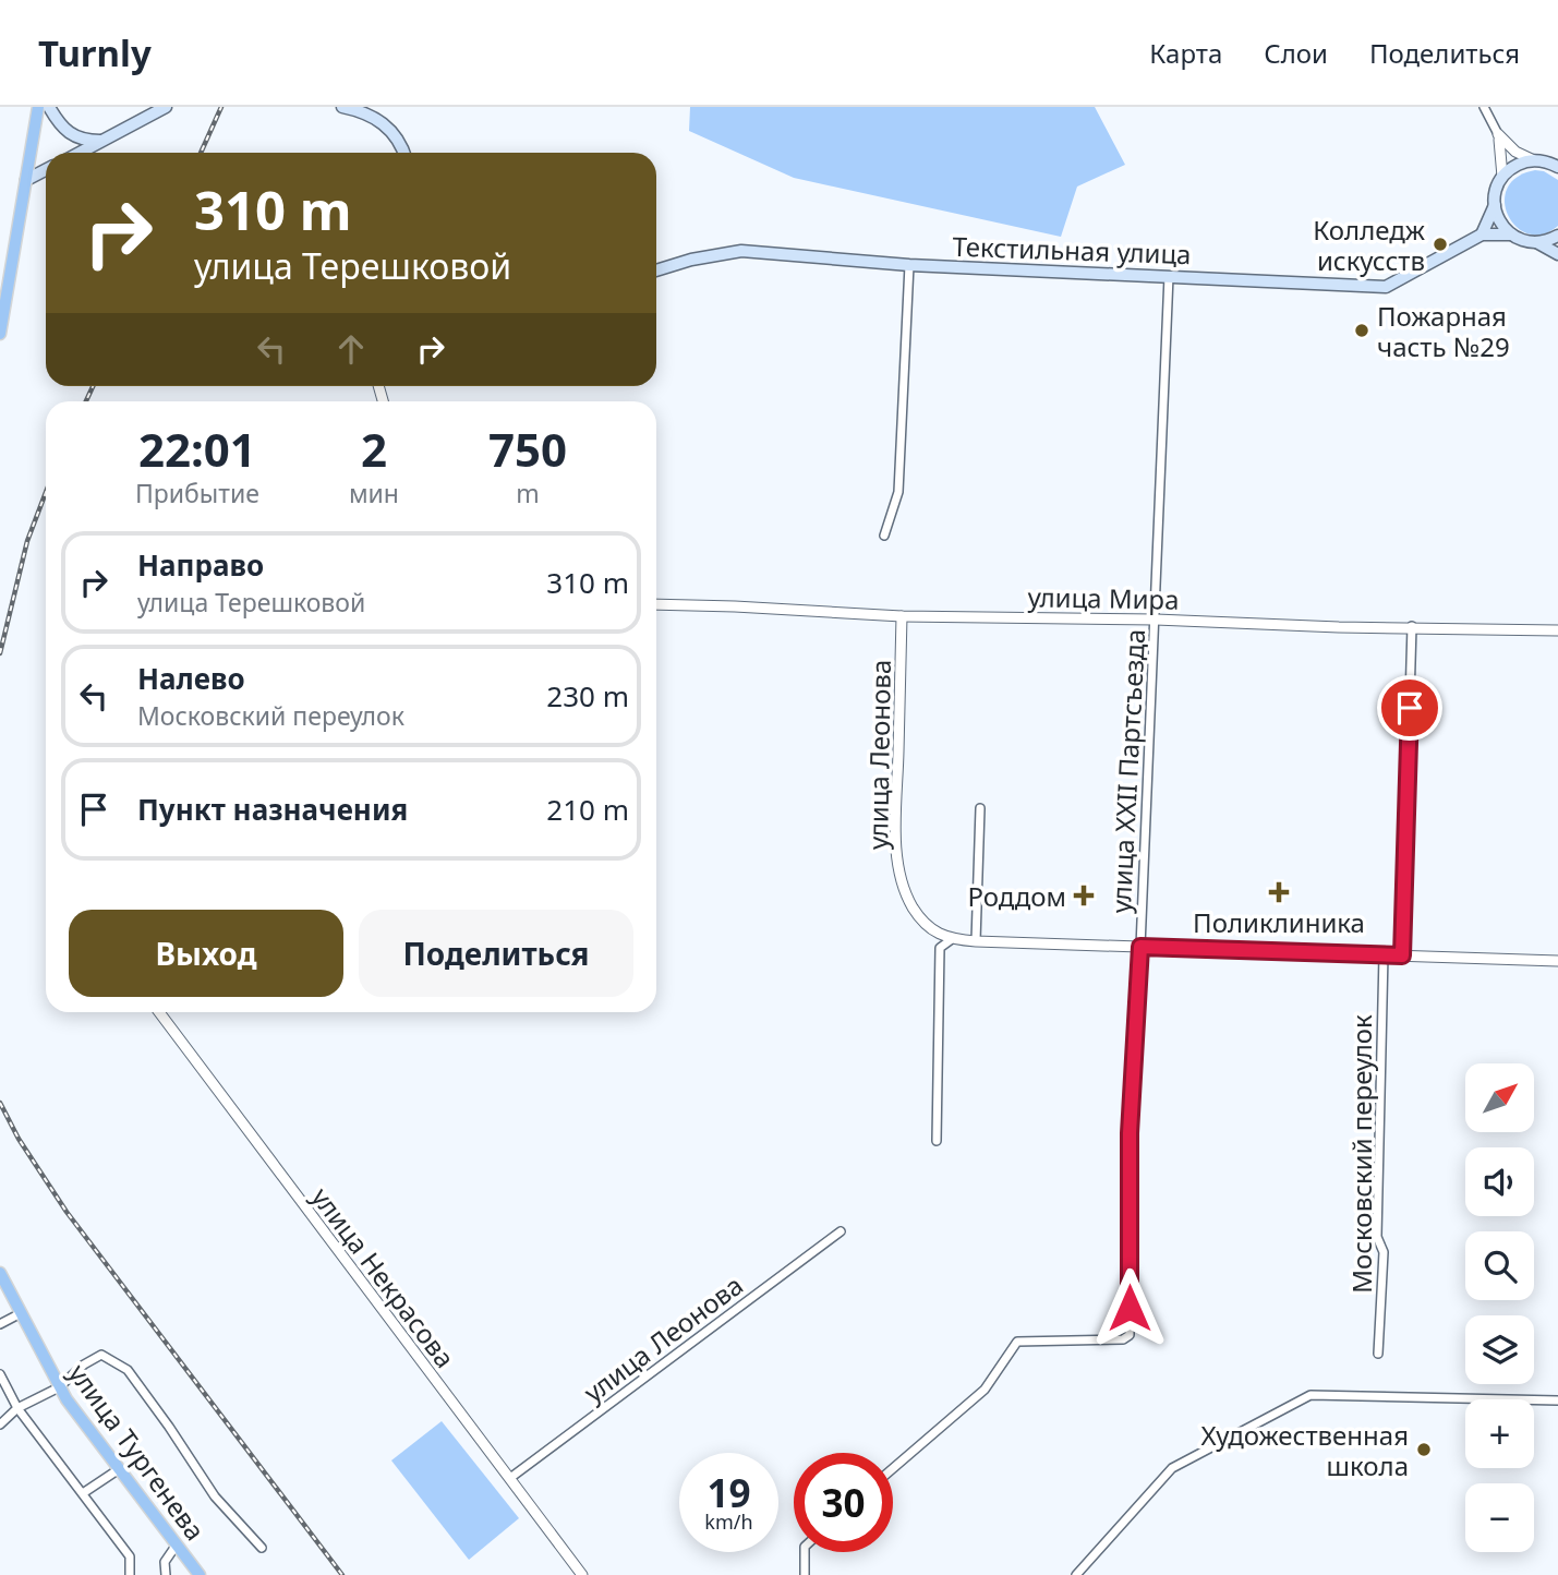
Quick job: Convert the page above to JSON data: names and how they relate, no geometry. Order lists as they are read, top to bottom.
{
  "streets": {
    "main road": ["Текстильная улица", "улица Тургенева"],
    "street": [
      "улица Мира",
      "улица Леонова",
      "улица XXII Партсъезда",
      "Московский переулок",
      "улица Некрасова"
    ]
  },
  "crossings": [
    ["Текстильная улица", "улица XXII Партсъезда"],
    ["улица Мира", "улица Леонова"],
    ["улица Мира", "улица XXII Партсъезда"],
    ["улица Леонова", "улица Некрасова"]
  ],
  "places": {
    "other": ["Колледж искусств", "Пожарная часть №29", "Художественная школа"],
    "health": ["Поликлиника", "Роддом"]
  },
  "north": "top right",
  "page": {
    "header": "Turnly",
    "nav": ["Карта", "Слои", "Поделиться"],
    "turn": ["310 m", "улица Терешковой"],
    "eta": [
      "22:01",
      "Прибытие",
      "2",
      "мин",
      "750",
      "m"
    ],
    "list": [
      {
        "name": "Направо",
        "note": "улица Терешковой",
        "value": "310 m"
      },
      {
        "name": "Налево",
        "note": "Московский переулок",
        "value": "230 m"
      },
      {
        "name": "Пункт назначения",
        "value": "210 m"
      }
    ],
    "buttons": ["Выход", "Поделиться"],
    "map_buttons": ["+", "−"],
    "speed": "19 km/h",
    "limit": "30"
  }
}
